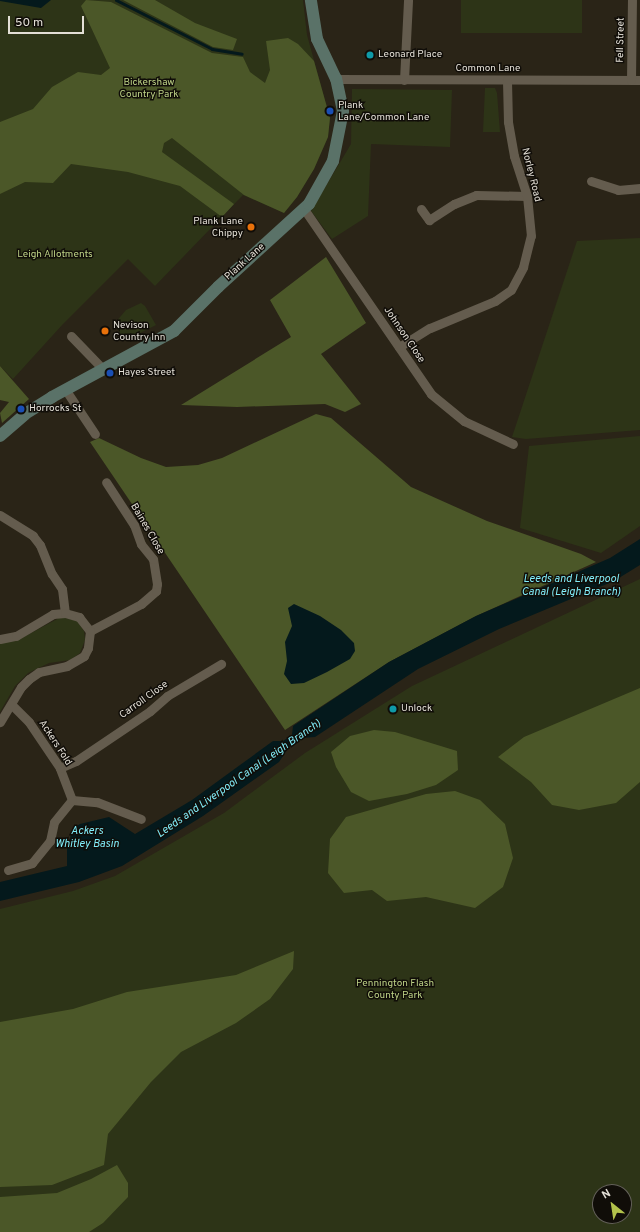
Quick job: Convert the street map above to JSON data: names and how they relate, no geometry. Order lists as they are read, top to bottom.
{
  "streets": {
    "street": [
      "Fell Street",
      "Common Lane",
      "Norley Road",
      "Plank Lane",
      "Johnson Close",
      "Baines Close",
      "Carroll Close",
      "Ackers Fold"
    ]
  },
  "crossings": [
    ["Fell Street", "Common Lane"],
    ["Common Lane", "Norley Road"],
    ["Common Lane", "Plank Lane"],
    ["Norley Road", "Johnson Close"],
    ["Plank Lane", "Johnson Close"],
    ["Carroll Close", "Ackers Fold"]
  ],
  "water": ["Leeds and Liverpool Canal (Leigh Branch)", "Ackers Whitley Basin"],
  "parks": ["Bickershaw Country Park", "Leigh Allotments", "Pennington Flash County Park"],
  "places": [
    "Leonard Place",
    "Plank Lane/Common Lane",
    "Plank Lane Chippy",
    "Nevison Country Inn",
    "Hayes Street",
    "Horrocks St",
    "Unlock"
  ],
  "scale_bar": "50 m",
  "north": "top left"
}
